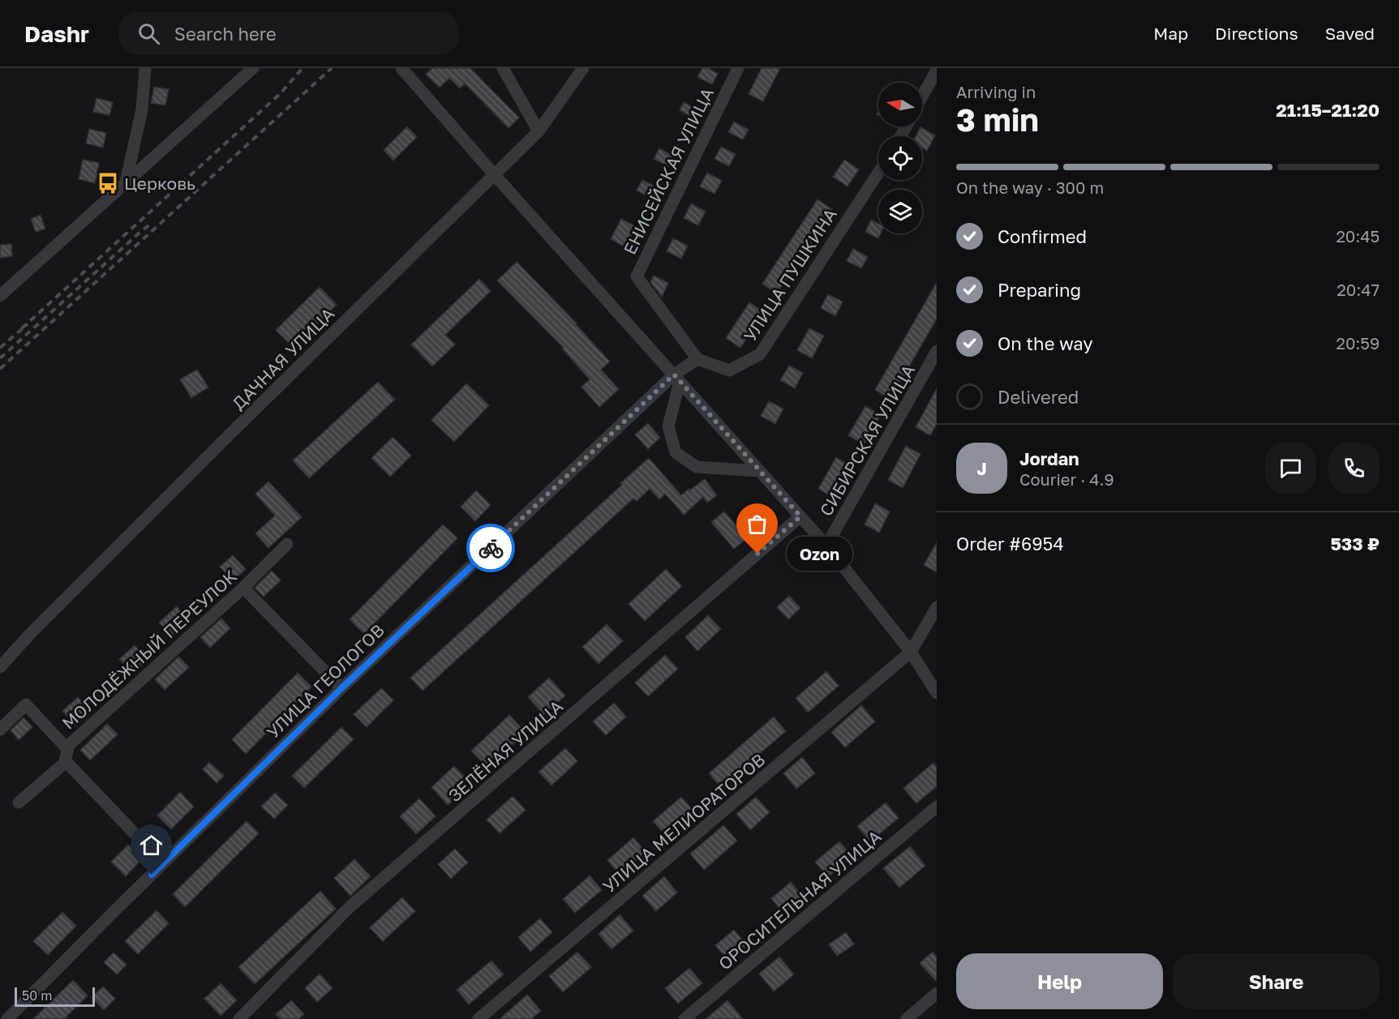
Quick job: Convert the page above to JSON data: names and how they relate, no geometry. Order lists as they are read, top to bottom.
{
  "streets": {
    "street": [
      "ЕНИСЕЙСКАЯ УЛИЦА",
      "УЛИЦА ПУШКИНА",
      "ДАЧНАЯ УЛИЦА",
      "СИБИРСКАЯ УЛИЦА",
      "МОЛОДЁЖНЫЙ ПЕРЕУЛОК",
      "УЛИЦА ГЕОЛОГОВ",
      "ЗЕЛЁНАЯ УЛИЦА",
      "УЛИЦА МЕЛИОРАТОРОВ",
      "ОРОСИТЕЛЬНАЯ УЛИЦА"
    ]
  },
  "crossings": [
    ["ЕНИСЕЙСКАЯ УЛИЦА", "УЛИЦА ПУШКИНА"]
  ],
  "places": {
    "bus stop": ["Церковь"],
    "other": ["Ozon"]
  },
  "scale_bar": "50 m",
  "north": "left",
  "page": {
    "header": "Dashr",
    "search": "Search here",
    "nav": ["Map", "Directions", "Saved"],
    "heading": ["3 min", "Arriving in", "21:15–21:20"],
    "panel": [
      "Jordan",
      "Courier · 4.9",
      "Order #6954",
      "533 ₽"
    ],
    "bar": "On the way · 300 m",
    "list": [
      ["Confirmed", "20:45"],
      ["Preparing", "20:47"],
      ["On the way", "20:59"],
      "Delivered"
    ],
    "round": "J",
    "bubble": "Ozon",
    "buttons": ["Help", "Share"],
    "scale": "50 m"
  }
}
